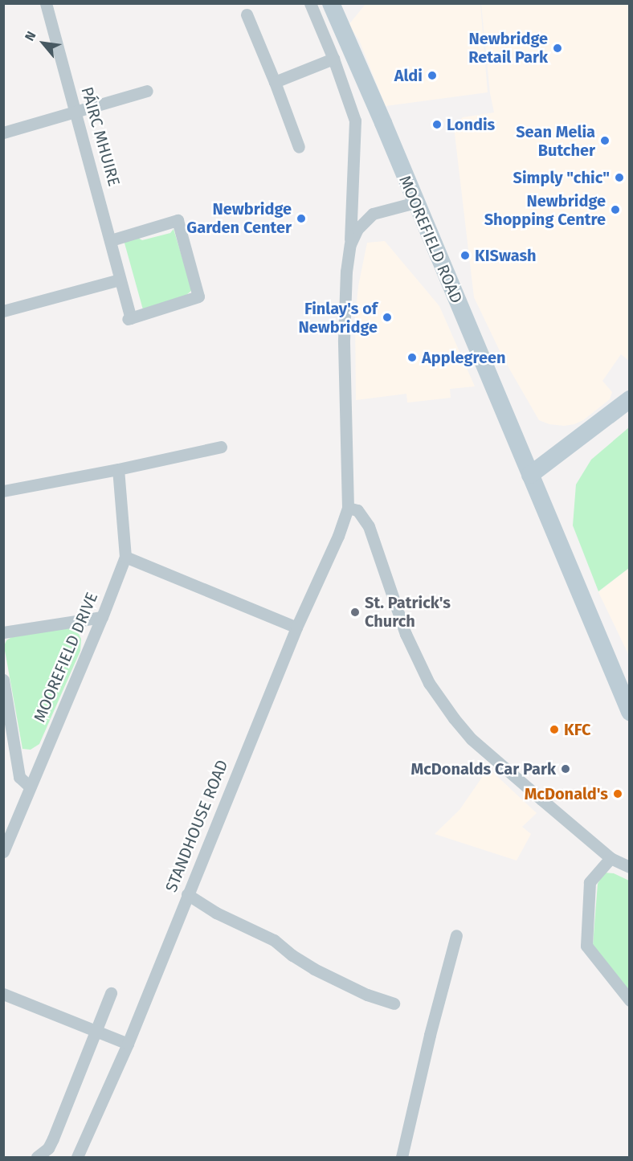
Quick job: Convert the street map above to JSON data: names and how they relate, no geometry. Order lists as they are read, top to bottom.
{
  "streets": {
    "street": [
      "PÁIRC MHUIRE",
      "MOOREFIELD ROAD",
      "MOOREFIELD DRIVE",
      "STANDHOUSE ROAD"
    ]
  },
  "places": [
    "Newbridge Retail Park",
    "Aldi",
    "Londis",
    "Sean Melia Butcher",
    "Simply \"chic\"",
    "Newbridge Shopping Centre",
    "Newbridge Garden Center",
    "KISwash",
    "Finlay's of Newbridge",
    "Applegreen",
    "St. Patrick's Church",
    "KFC",
    "McDonalds Car Park",
    "McDonald's"
  ],
  "north": "top left"
}
